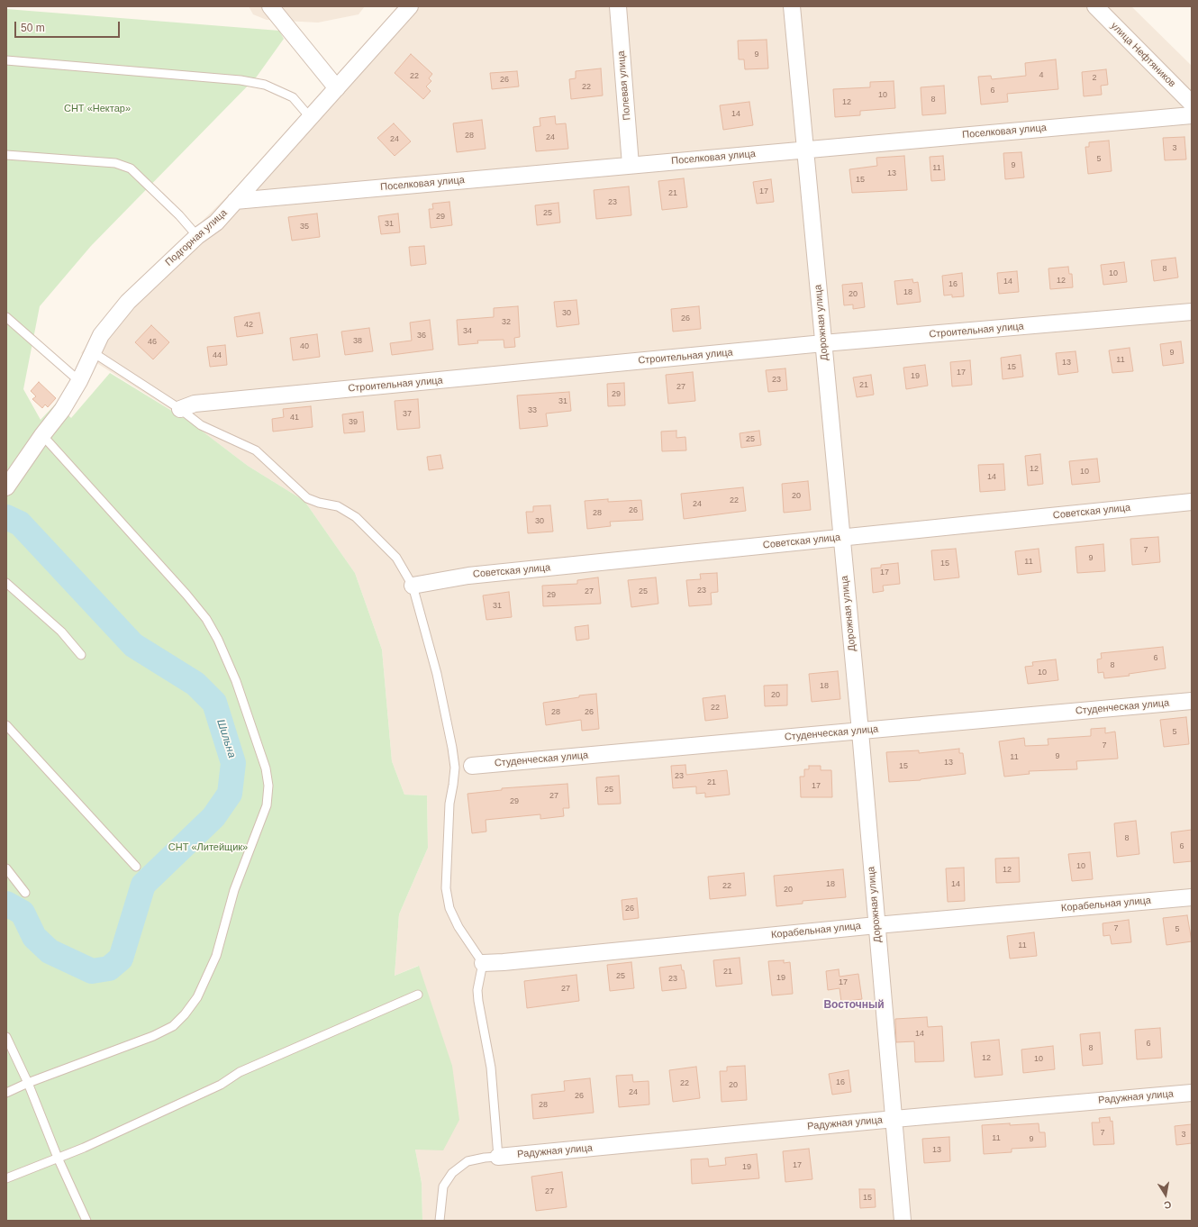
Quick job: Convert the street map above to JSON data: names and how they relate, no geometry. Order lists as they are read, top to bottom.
{
  "streets": {
    "street": [
      "улица Нефтяников",
      "Полевая улица",
      "Поселковая улица",
      "Подгорная улица",
      "Дорожная улица",
      "Строительная улица",
      "Советская улица",
      "Студенческая улица",
      "Корабельная улица",
      "Радужная улица"
    ]
  },
  "crossings": [
    ["Полевая улица", "Поселковая улица"],
    ["Поселковая улица", "Подгорная улица"],
    ["Поселковая улица", "Дорожная улица"],
    ["Дорожная улица", "Строительная улица"],
    ["Дорожная улица", "Советская улица"],
    ["Дорожная улица", "Студенческая улица"],
    ["Дорожная улица", "Корабельная улица"],
    ["Дорожная улица", "Радужная улица"]
  ],
  "districts": ["Восточный"],
  "water": ["Шильна"],
  "parks": ["СНТ «Нектар»", "СНТ «Литейщик»"],
  "house_numbers": [
    "9",
    "4",
    "22",
    "2",
    "26",
    "22",
    "6",
    "10",
    "8",
    "12",
    "14",
    "28",
    "24",
    "24",
    "3",
    "5",
    "9",
    "11",
    "13",
    "15",
    "17",
    "21",
    "23",
    "25",
    "29",
    "31",
    "35",
    "8",
    "10",
    "12",
    "14",
    "16",
    "18",
    "20",
    "30",
    "26",
    "32",
    "42",
    "34",
    "36",
    "38",
    "46",
    "40",
    "9",
    "44",
    "11",
    "13",
    "15",
    "17",
    "19",
    "23",
    "21",
    "27",
    "29",
    "31",
    "33",
    "37",
    "41",
    "39",
    "25",
    "12",
    "10",
    "14",
    "20",
    "22",
    "24",
    "26",
    "28",
    "30",
    "7",
    "9",
    "11",
    "15",
    "17",
    "23",
    "27",
    "25",
    "29",
    "31",
    "6",
    "8",
    "10",
    "18",
    "20",
    "22",
    "28",
    "26",
    "5",
    "7",
    "9",
    "11",
    "13",
    "15",
    "23",
    "21",
    "17",
    "25",
    "27",
    "29",
    "8",
    "6",
    "10",
    "12",
    "18",
    "14",
    "22",
    "20",
    "26",
    "7",
    "5",
    "11",
    "21",
    "25",
    "19",
    "23",
    "17",
    "27",
    "14",
    "6",
    "8",
    "12",
    "10",
    "16",
    "22",
    "20",
    "24",
    "26",
    "28",
    "7",
    "3",
    "11",
    "9",
    "13",
    "17",
    "19",
    "27",
    "15"
  ],
  "scale_bar": "50 m",
  "north": "bottom"
}
